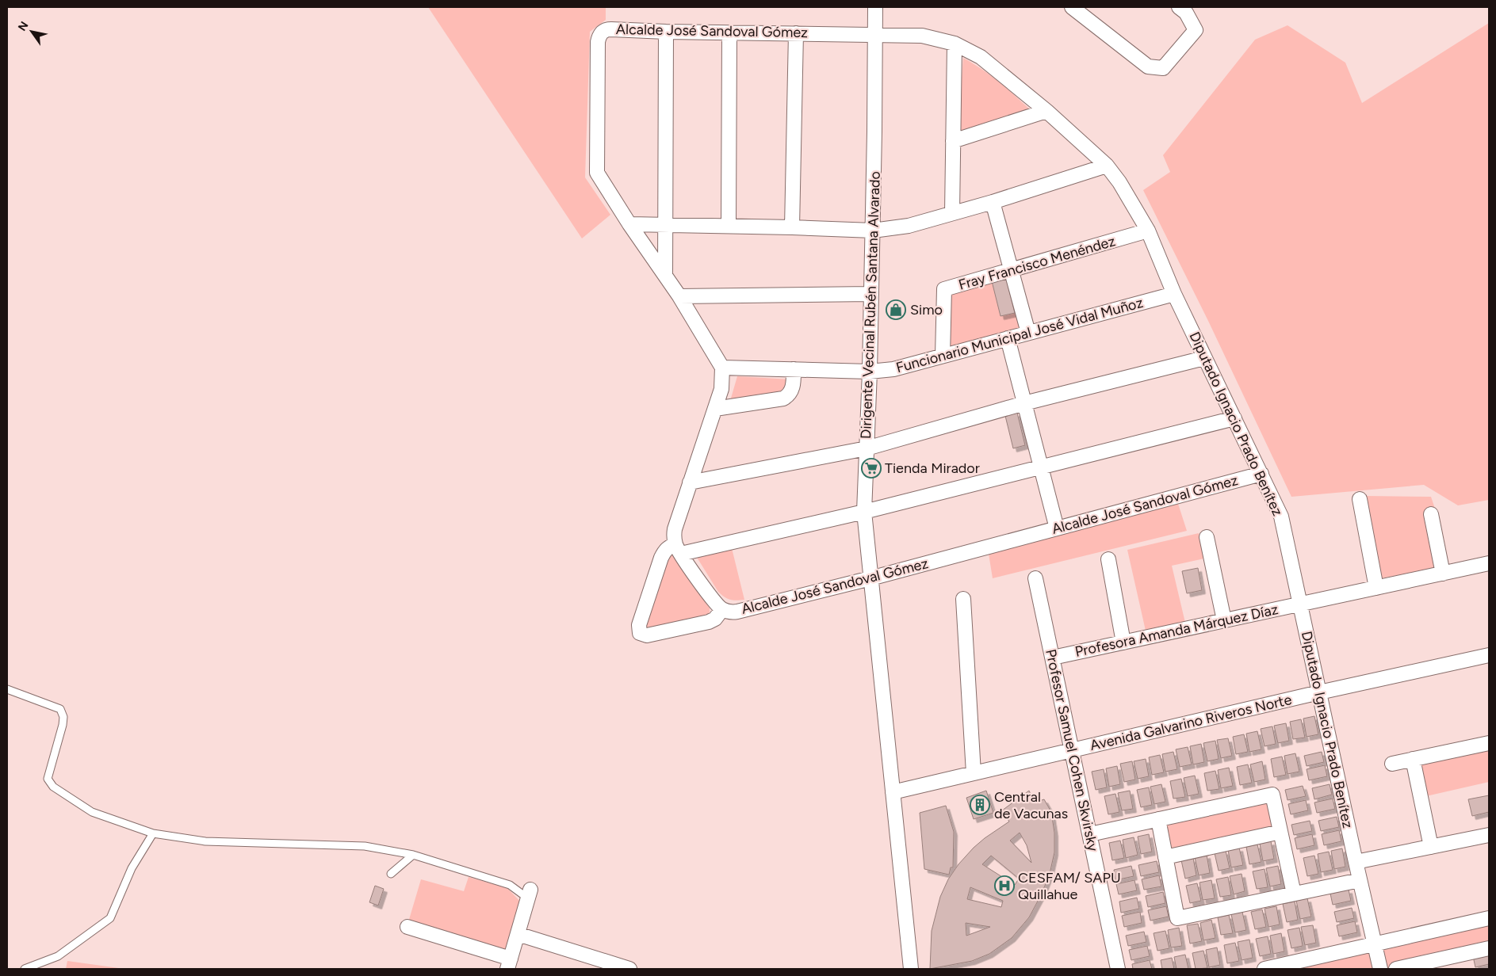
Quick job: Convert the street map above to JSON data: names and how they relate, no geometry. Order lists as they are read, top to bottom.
{
  "streets": {
    "street": [
      "Alcalde José Sandoval Gómez",
      "Fray Francisco Menéndez",
      "Dirigente Vecinal Rubén Santana Alvarado",
      "Funcionario Municipal José Vidal Muñoz",
      "Diputado Ignacio Prado Benítez",
      "Profesora Amanda Márquez Díaz",
      "Avenida Galvarino Riveros Norte",
      "Profesor Samuel Cohen Skvirsky"
    ]
  },
  "crossings": [
    ["Alcalde José Sandoval Gómez", "Dirigente Vecinal Rubén Santana Alvarado"],
    ["Alcalde José Sandoval Gómez", "Funcionario Municipal José Vidal Muñoz"],
    ["Alcalde José Sandoval Gómez", "Diputado Ignacio Prado Benítez"],
    ["Fray Francisco Menéndez", "Funcionario Municipal José Vidal Muñoz"],
    ["Fray Francisco Menéndez", "Diputado Ignacio Prado Benítez"],
    ["Dirigente Vecinal Rubén Santana Alvarado", "Funcionario Municipal José Vidal Muñoz"],
    ["Dirigente Vecinal Rubén Santana Alvarado", "Diputado Ignacio Prado Benítez"],
    ["Dirigente Vecinal Rubén Santana Alvarado", "Avenida Galvarino Riveros Norte"],
    ["Funcionario Municipal José Vidal Muñoz", "Diputado Ignacio Prado Benítez"],
    ["Diputado Ignacio Prado Benítez", "Profesora Amanda Márquez Díaz"],
    ["Diputado Ignacio Prado Benítez", "Avenida Galvarino Riveros Norte"],
    ["Profesora Amanda Márquez Díaz", "Profesor Samuel Cohen Skvirsky"],
    ["Avenida Galvarino Riveros Norte", "Profesor Samuel Cohen Skvirsky"]
  ],
  "places": {
    "shop": ["Simo"],
    "supermarket": ["Tienda Mirador"],
    "building": ["Central de Vacunas"],
    "hospital": ["CESFAM/ SAPU Quillahue"]
  },
  "north": "top left"
}
